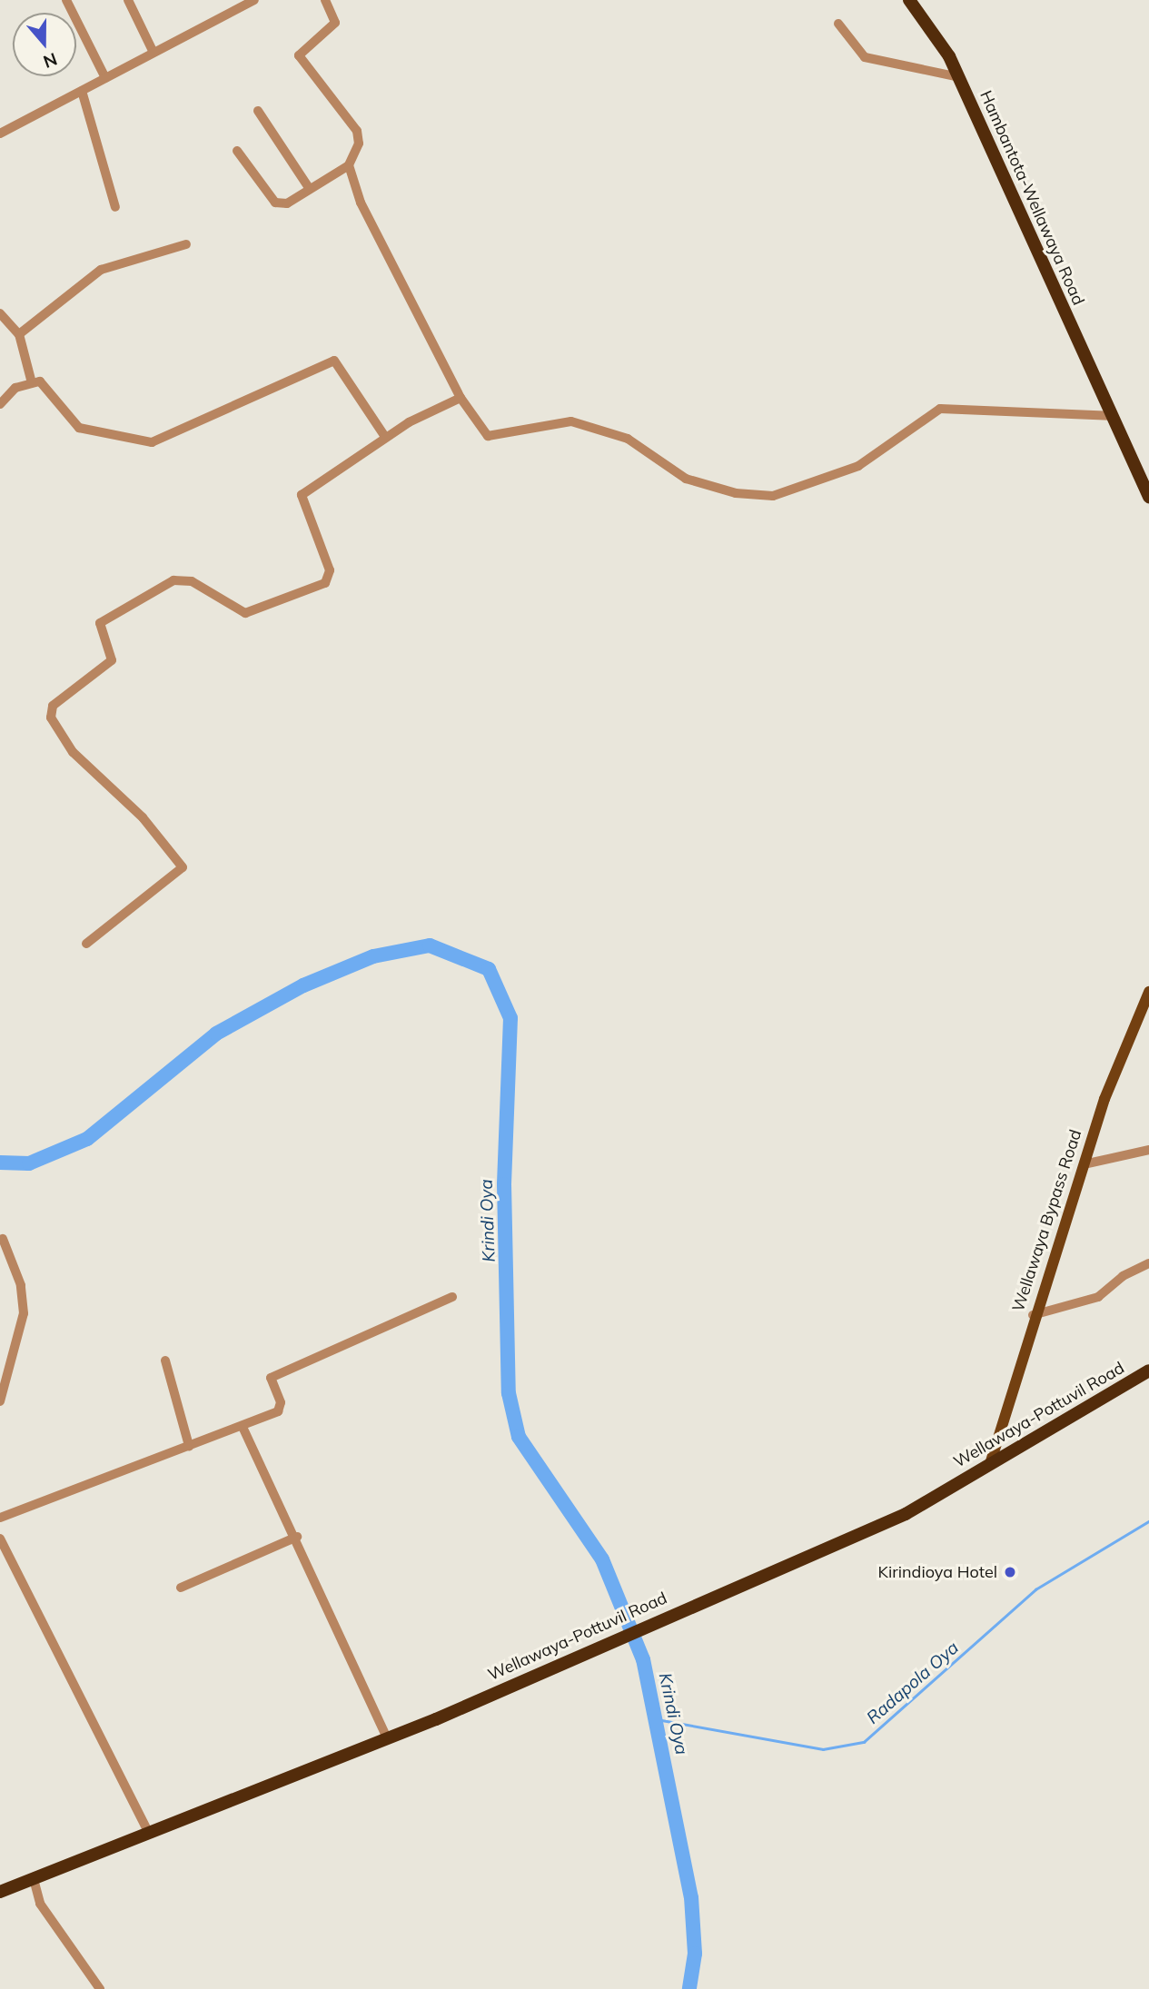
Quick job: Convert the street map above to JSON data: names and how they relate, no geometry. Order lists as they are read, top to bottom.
{
  "streets": {
    "highway": ["Hambantota-Wellawaya Road", "Wellawaya-Pottuvil Road"],
    "main road": ["Wellawaya Bypass Road"]
  },
  "crossings": [
    ["Wellawaya Bypass Road", "Wellawaya-Pottuvil Road"]
  ],
  "water": ["Krindi Oya", "Radapola Oya"],
  "places": ["Kirindioya Hotel"],
  "north": "bottom"
}
